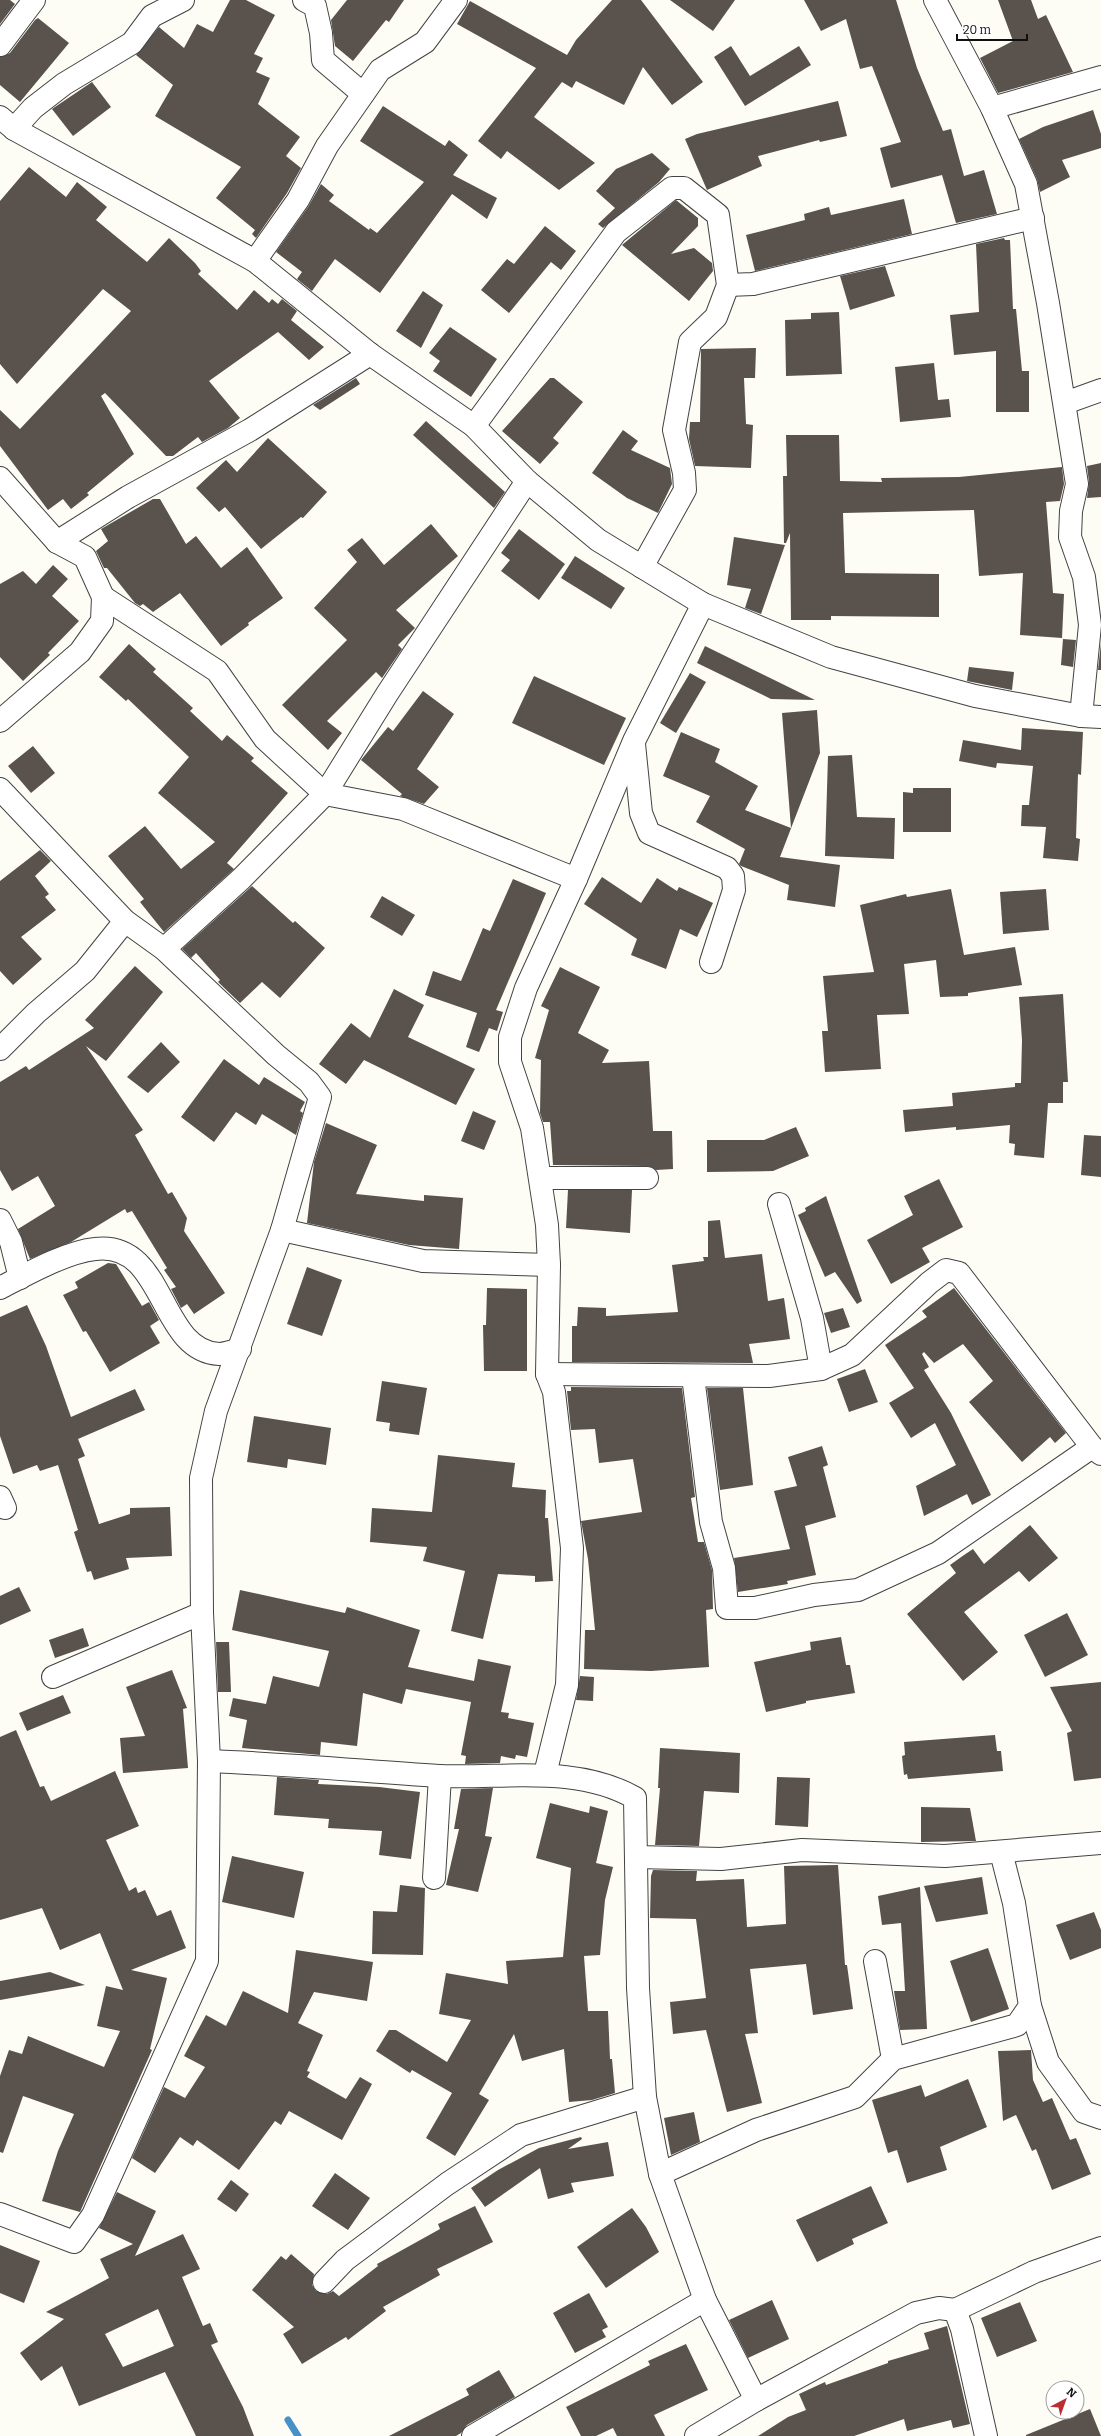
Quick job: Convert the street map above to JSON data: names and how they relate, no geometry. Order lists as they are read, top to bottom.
{
  "scale_bar": "20 m",
  "north": "top right"
}
